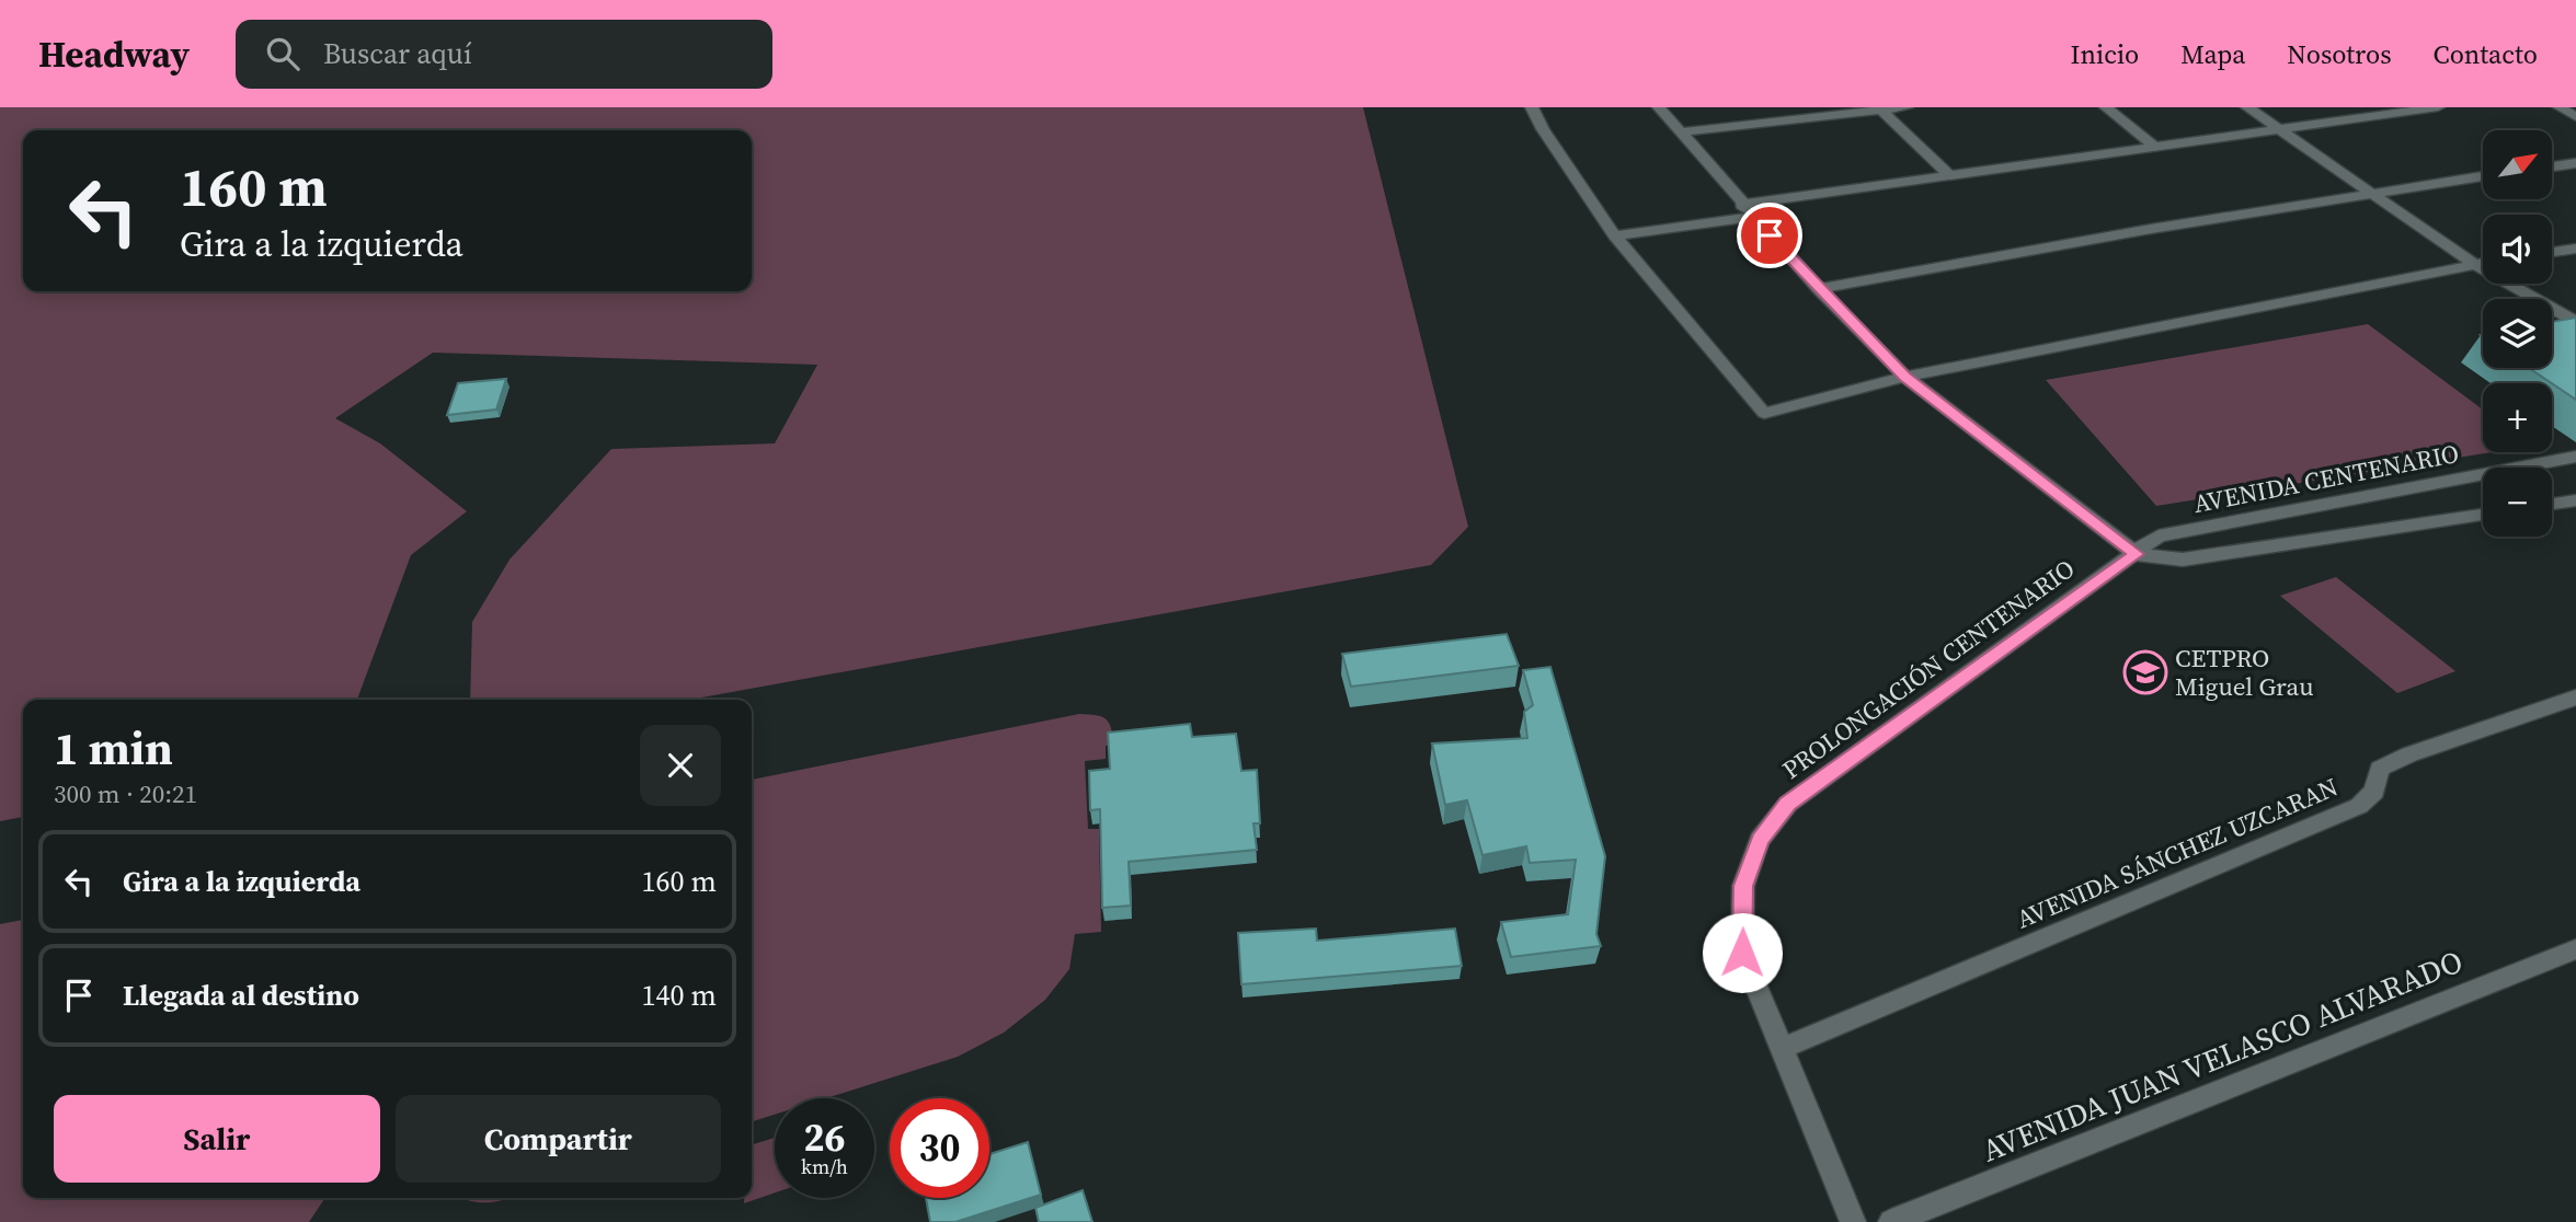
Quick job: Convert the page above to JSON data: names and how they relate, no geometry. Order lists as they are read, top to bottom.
{
  "streets": {
    "street": [
      "AVENIDA CENTENARIO",
      "PROLONGACIÓN CENTENARIO",
      "AVENIDA SÁNCHEZ UZCARAN",
      "AVENIDA JUAN VELASCO ALVARADO"
    ]
  },
  "crossings": [
    ["AVENIDA CENTENARIO", "PROLONGACIÓN CENTENARIO"],
    ["PROLONGACIÓN CENTENARIO", "AVENIDA SÁNCHEZ UZCARAN"]
  ],
  "places": {
    "school or university": ["CETPRO Miguel Grau"]
  },
  "north": "top right",
  "page": {
    "header": "Headway",
    "search": "Buscar aquí",
    "nav": [
      "Inicio",
      "Mapa",
      "Nosotros",
      "Contacto"
    ],
    "map_buttons": ["+", "−"],
    "turn": ["160 m", "Gira a la izquierda"],
    "heading": ["1 min", "300 m · 20:21"],
    "list": [
      {
        "name": "Gira a la izquierda",
        "value": "160 m"
      },
      {
        "name": "Llegada al destino",
        "value": "140 m"
      }
    ],
    "buttons": ["Salir", "Compartir"],
    "speed": "26 km/h",
    "limit": "30"
  }
}
